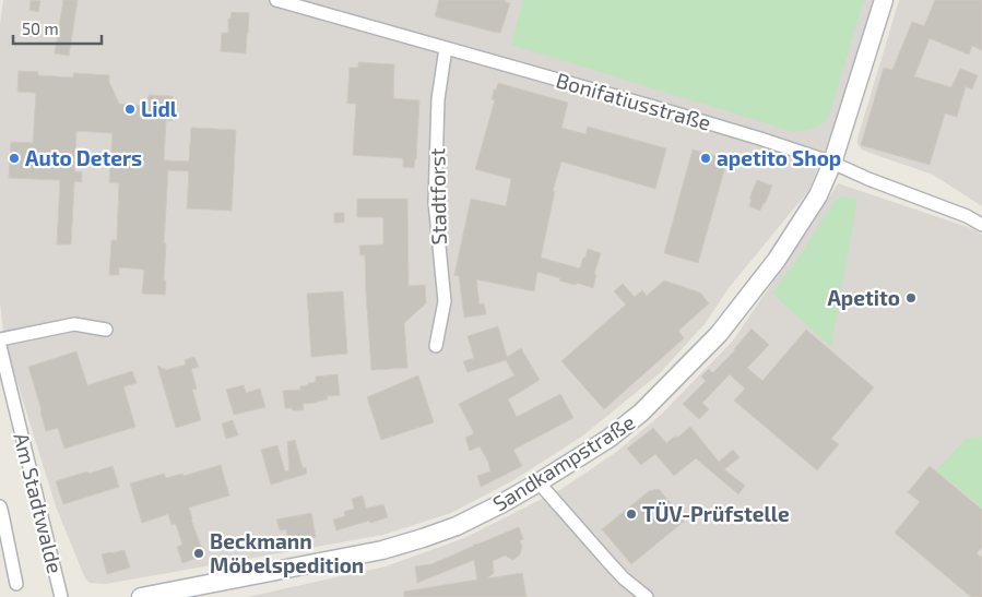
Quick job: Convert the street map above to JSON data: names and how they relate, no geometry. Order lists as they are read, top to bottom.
{
  "streets": {
    "street": [
      "Bonifatiusstraße",
      "Stadtforst",
      "Sandkampstraße",
      "Am Stadtwalde"
    ]
  },
  "crossings": [
    ["Bonifatiusstraße", "Stadtforst"],
    ["Bonifatiusstraße", "Sandkampstraße"]
  ],
  "places": [
    "Lidl",
    "Auto Deters",
    "apetito Shop",
    "Apetito",
    "TÜV-Prüfstelle",
    "Beckmann Möbelspedition"
  ],
  "scale_bar": "50 m"
}
